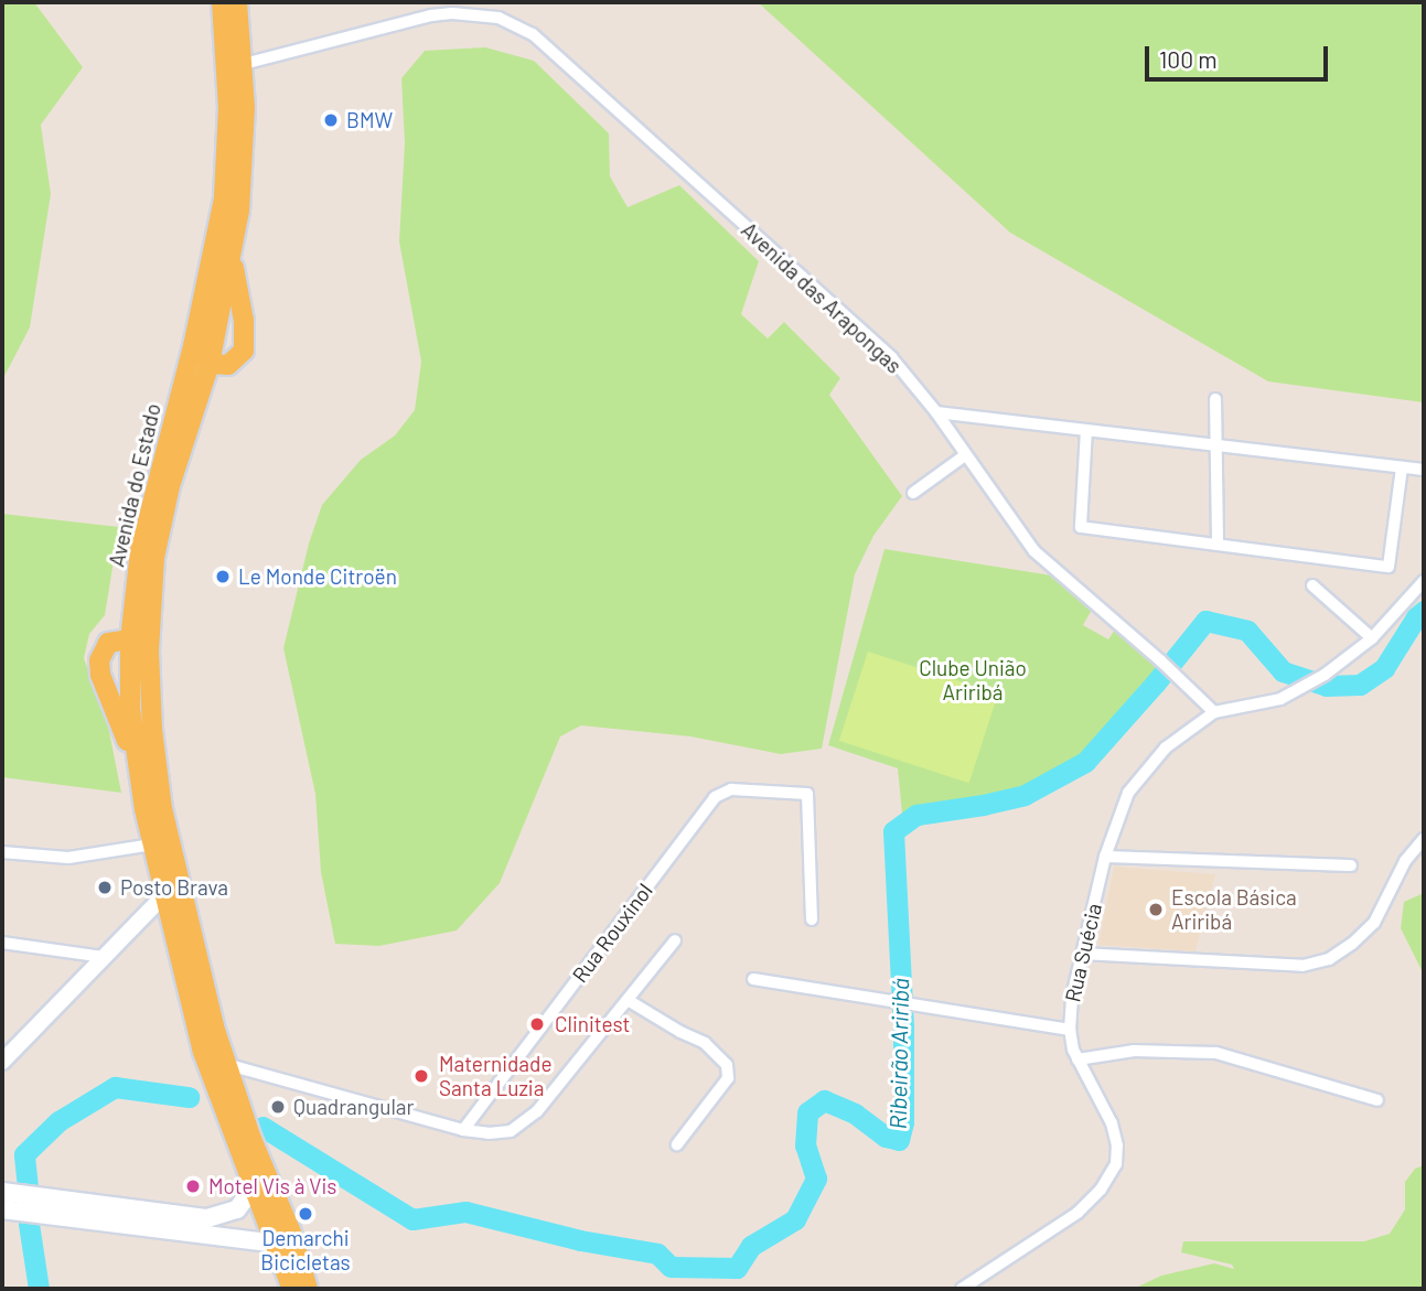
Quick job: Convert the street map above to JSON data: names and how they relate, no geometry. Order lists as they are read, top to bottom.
{
  "streets": {
    "main road": ["Avenida do Estado"],
    "street": ["Avenida das Arapongas", "Rua Rouxinol", "Rua Suécia"]
  },
  "crossings": [
    ["Avenida das Arapongas", "Avenida do Estado"],
    ["Avenida das Arapongas", "Rua Suécia"]
  ],
  "water": ["Ribeirão Ariribá"],
  "parks": ["Clube União Ariribá"],
  "places": [
    "BMW",
    "Le Monde Citroën",
    "Posto Brava",
    "Escola Básica Ariribá",
    "Clinitest",
    "Maternidade Santa Luzia",
    "Quadrangular",
    "Motel Vis à Vis",
    "Demarchi Bicicletas"
  ],
  "scale_bar": "100 m"
}
